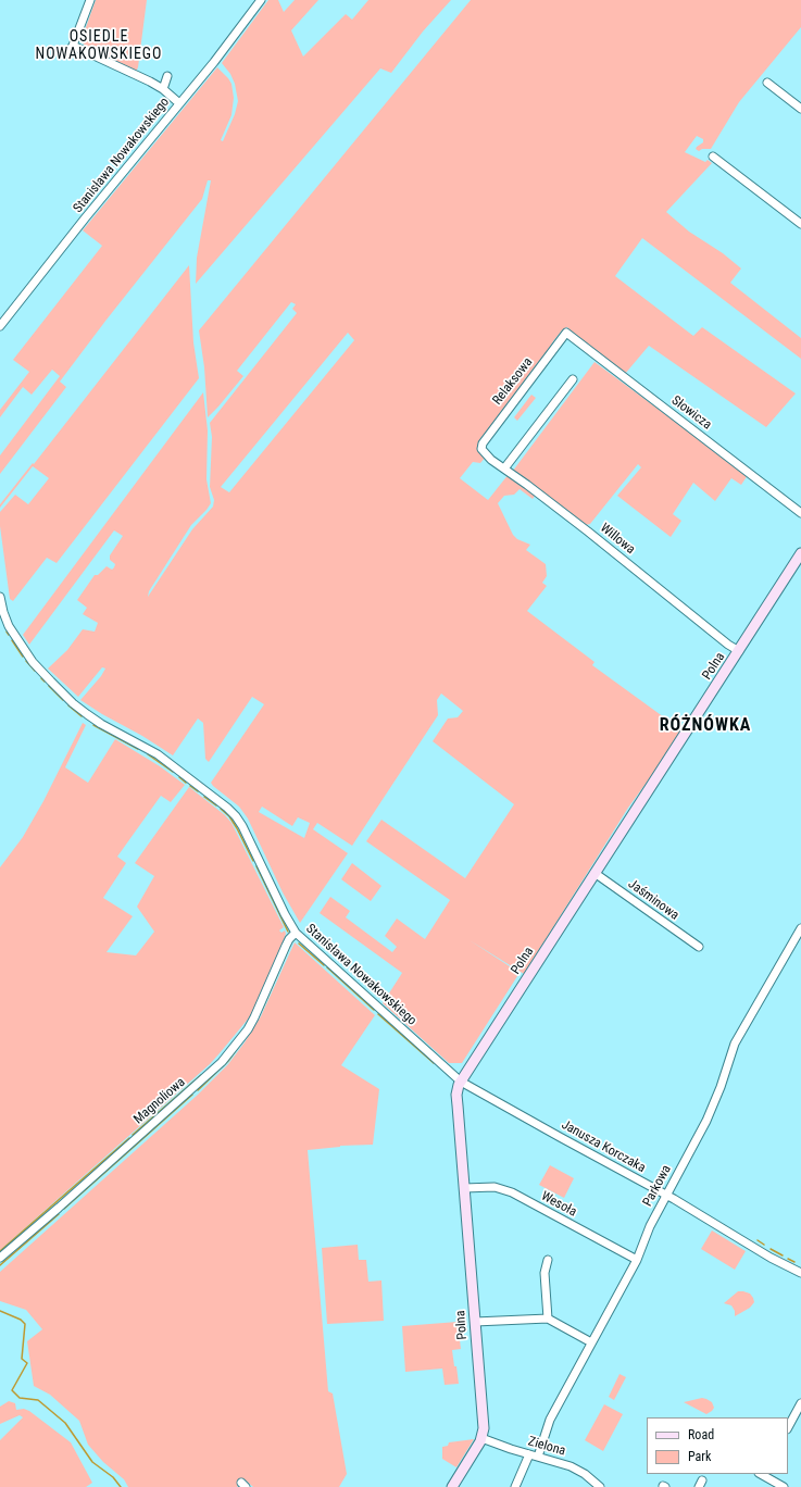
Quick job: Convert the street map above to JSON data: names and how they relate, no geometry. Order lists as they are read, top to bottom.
{
  "streets": {
    "street": [
      "Stanisława Nowakowskiego",
      "Relaksowa",
      "Słowicza",
      "Willowa",
      "Polna",
      "Jaśminowa",
      "Magnoliowa",
      "Janusza Korczaka",
      "Parkowa",
      "Wesoła",
      "Zielona"
    ]
  },
  "crossings": [
    ["Stanisława Nowakowskiego", "Polna"],
    ["Stanisława Nowakowskiego", "Magnoliowa"],
    ["Stanisława Nowakowskiego", "Janusza Korczaka"],
    ["Relaksowa", "Słowicza"],
    ["Relaksowa", "Willowa"],
    ["Willowa", "Polna"],
    ["Polna", "Jaśminowa"],
    ["Polna", "Janusza Korczaka"],
    ["Polna", "Wesoła"],
    ["Polna", "Zielona"],
    ["Janusza Korczaka", "Parkowa"],
    ["Parkowa", "Wesoła"],
    ["Parkowa", "Zielona"]
  ],
  "districts": ["OSIEDLE NOWAKOWSKIEGO", "RÓŻNÓWKA"],
  "legend": ["Road", "Park"]
}
